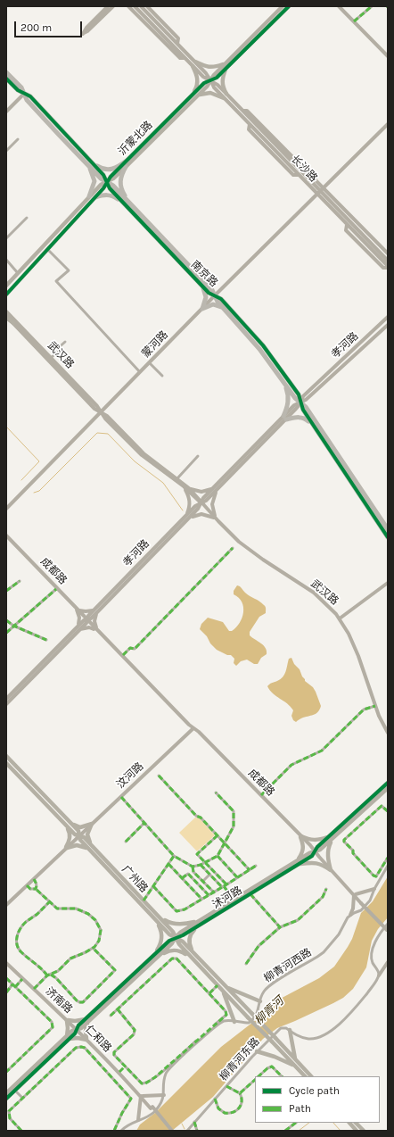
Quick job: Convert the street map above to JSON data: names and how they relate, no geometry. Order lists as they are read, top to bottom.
{
  "streets": {
    "highway": ["南京路"],
    "main road": ["沂蒙北路", "广州路", "沭河路"],
    "street": [
      "长沙路",
      "蒙河路",
      "孝河路",
      "武汉路",
      "成都路",
      "汶河路",
      "柳青河西路",
      "济南路",
      "仁和路",
      "柳青河东路"
    ]
  },
  "crossings": [
    ["沂蒙北路", "长沙路"],
    ["沂蒙北路", "南京路"],
    ["长沙路", "蒙河路"],
    ["南京路", "蒙河路"],
    ["南京路", "孝河路"],
    ["蒙河路", "武汉路"],
    ["孝河路", "武汉路"],
    ["孝河路", "成都路"],
    ["成都路", "汶河路"],
    ["成都路", "沭河路"],
    ["汶河路", "广州路"],
    ["广州路", "沭河路"],
    ["沭河路", "济南路"],
    ["沭河路", "仁和路"],
    ["济南路", "仁和路"]
  ],
  "water": ["柳青河"],
  "legend": ["Cycle path", "Path"],
  "scale_bar": "200 m"
}
